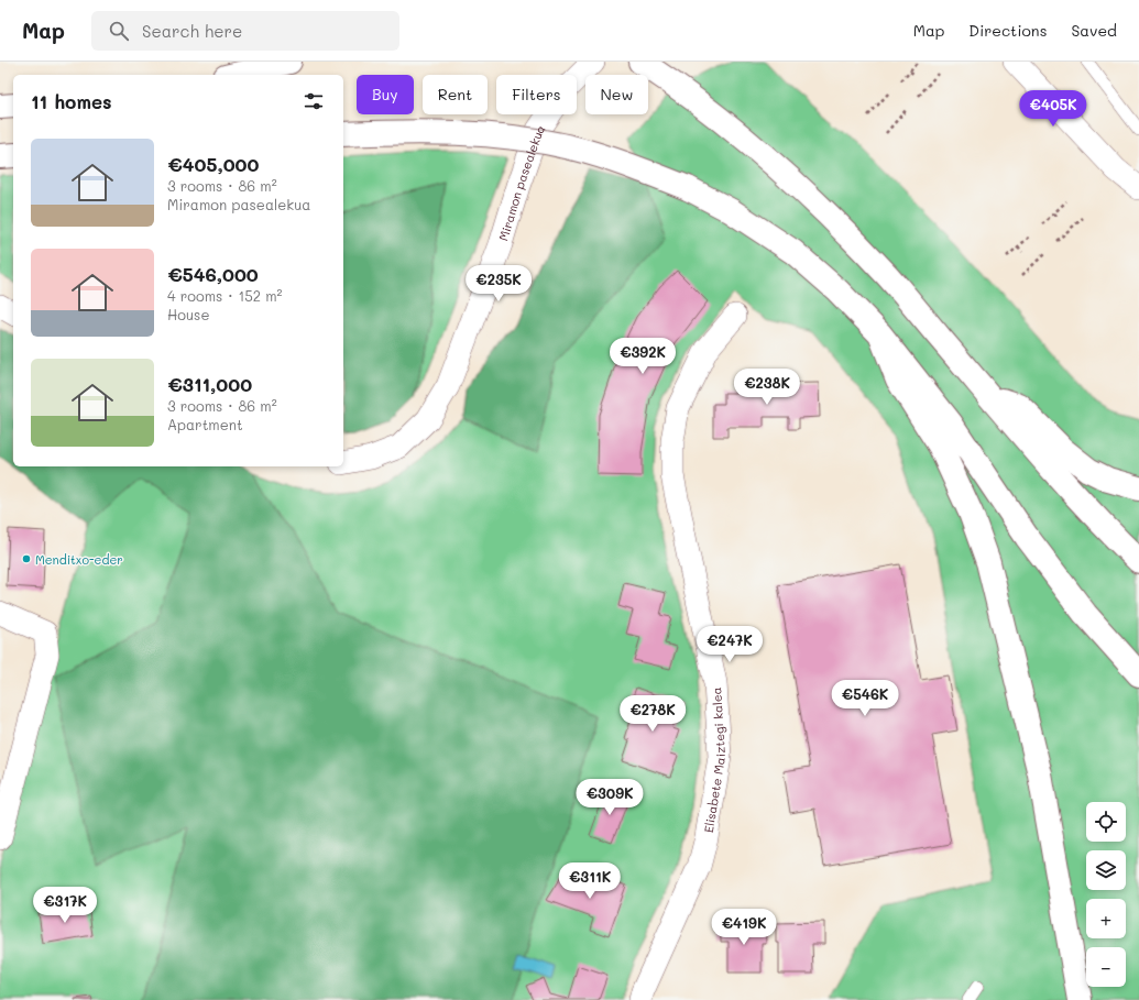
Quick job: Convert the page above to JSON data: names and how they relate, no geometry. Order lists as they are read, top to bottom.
{
  "streets": {
    "street": ["Miramon pasealekua", "Elisabete Maiztegi kalea"]
  },
  "places": ["Menditxo-eder"],
  "page": {
    "header": "Map",
    "search": "Search here",
    "nav": ["Map", "Directions", "Saved"],
    "chip": [
      "Buy",
      "Rent",
      "Filters",
      "New"
    ],
    "heading": "11 homes",
    "price": [
      "€405K",
      "€235K",
      "€392K",
      "€238K",
      "€247K",
      "€546K",
      "€278K",
      "€309K",
      "€311K",
      "€317K",
      "€419K"
    ],
    "list": [
      {
        "name": "€405,000",
        "note": "3 rooms · 86 m² · Miramon pasealekua"
      },
      {
        "name": "€546,000",
        "note": "4 rooms · 152 m² · House"
      },
      {
        "name": "€311,000",
        "note": "3 rooms · 86 m² · Apartment"
      }
    ],
    "map_buttons": ["+", "−"]
  }
}
